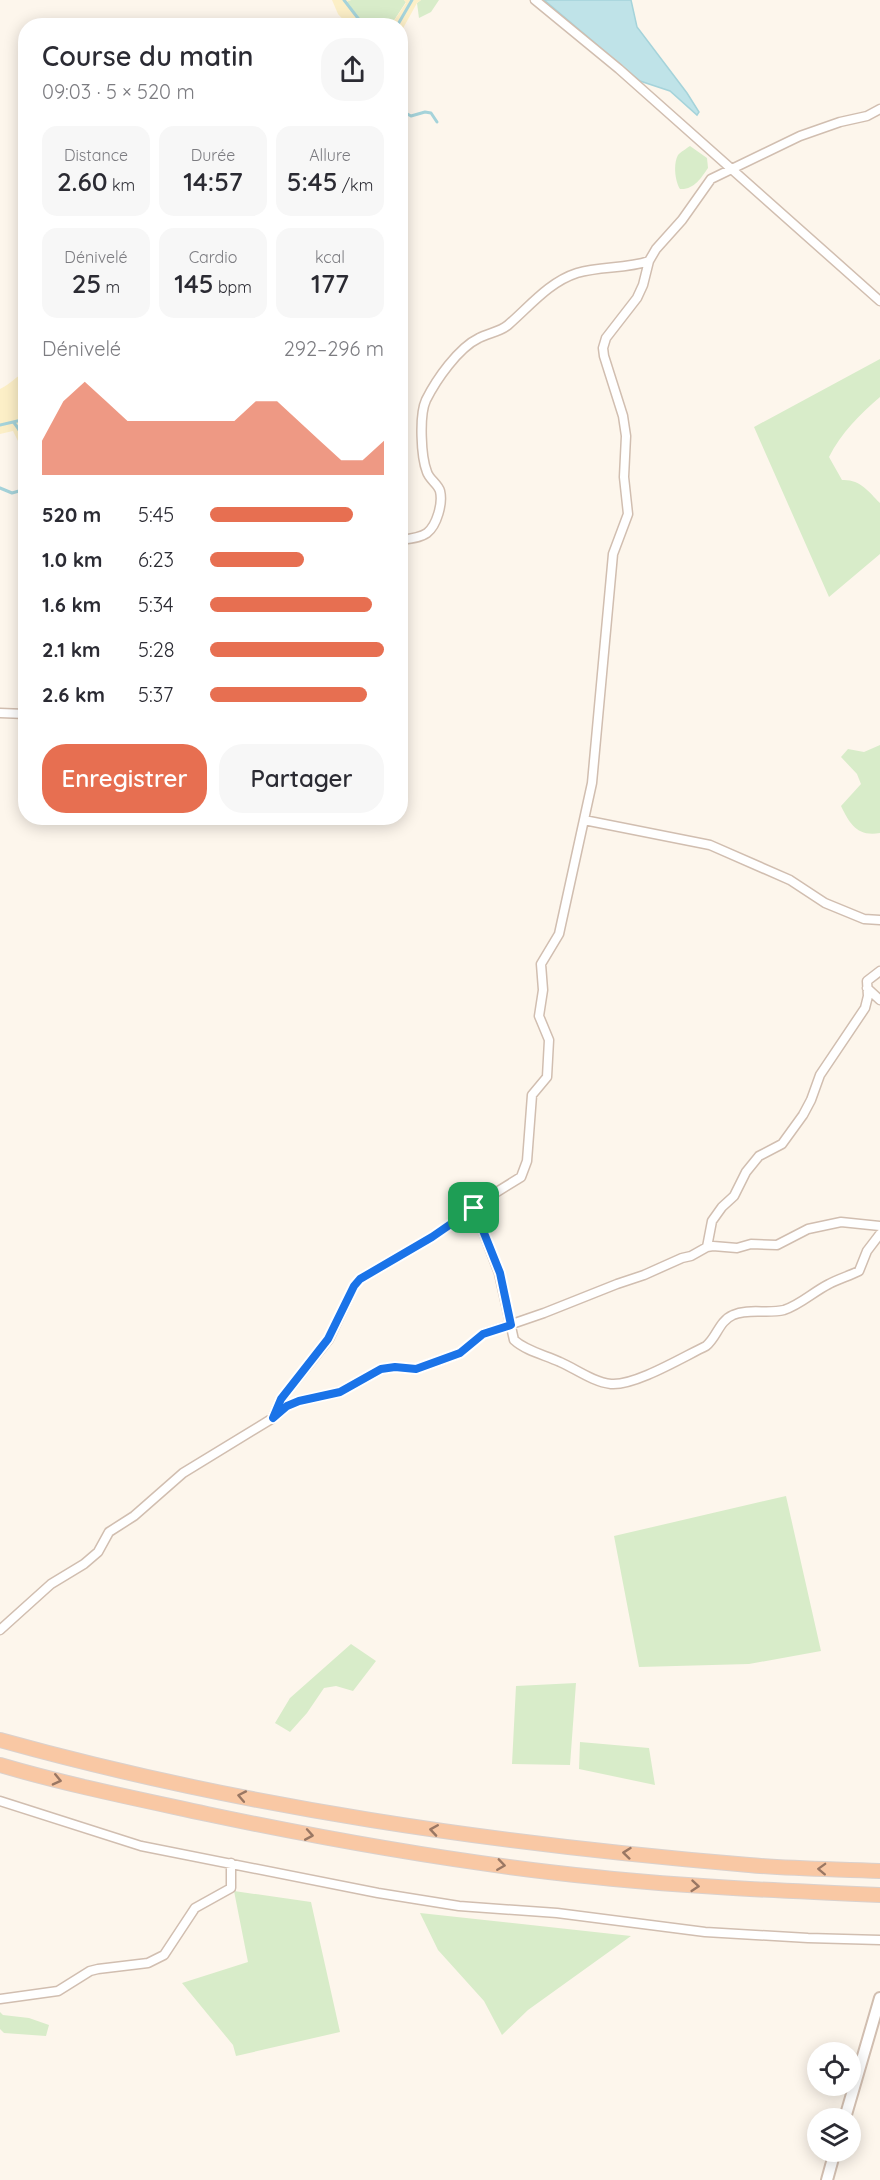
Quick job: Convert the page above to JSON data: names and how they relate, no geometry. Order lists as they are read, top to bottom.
{
  "page": {
    "heading": ["Course du matin", "09:03 · 5 × 520 m"],
    "stats": [
      ["Distance", "2.60 km"],
      ["Durée", "14:57"],
      ["Allure", "5:45 /km"],
      ["Dénivelé", "25 m"],
      ["Cardio", "145 bpm"],
      ["kcal", "177"]
    ],
    "chart": ["Dénivelé", "292–296 m"],
    "list": [
      {
        "name": "520 m",
        "note": "5:45"
      },
      {
        "name": "1.0 km",
        "note": "6:23"
      },
      {
        "name": "1.6 km",
        "note": "5:34"
      },
      {
        "name": "2.1 km",
        "note": "5:28"
      },
      {
        "name": "2.6 km",
        "note": "5:37"
      }
    ],
    "buttons": ["Enregistrer", "Partager"]
  }
}
